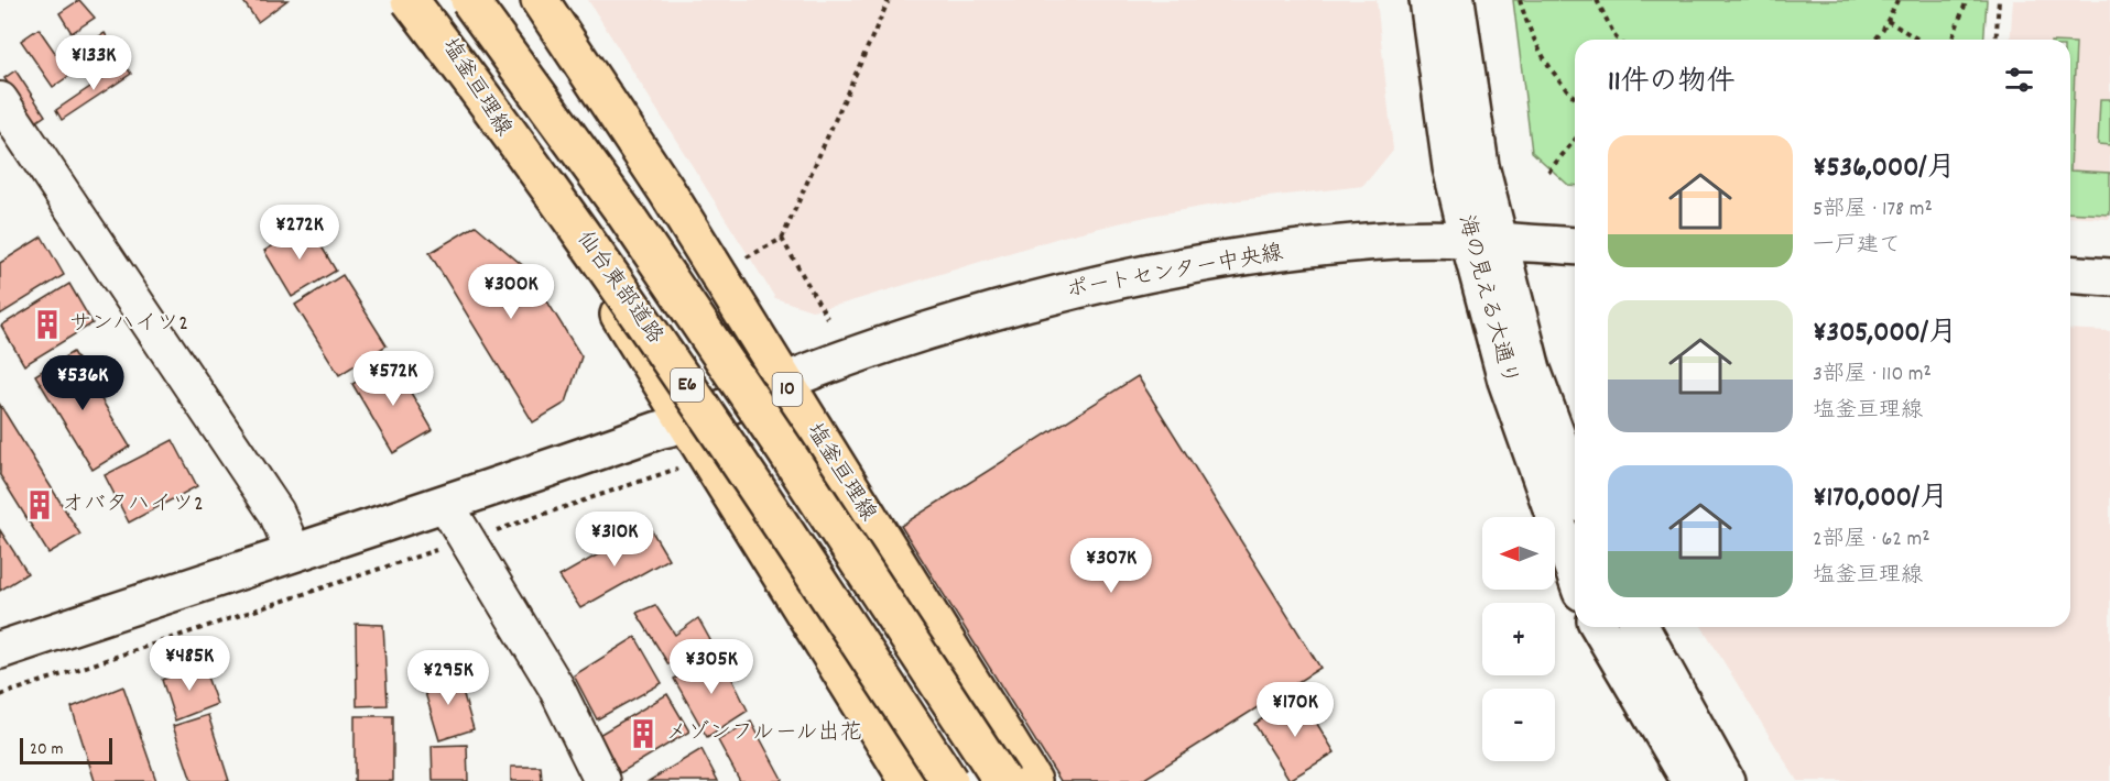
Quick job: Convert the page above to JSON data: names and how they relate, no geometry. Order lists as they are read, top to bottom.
{
  "streets": {
    "main road": [
      "塩釜亘理線",
      "仙台東部道路",
      "E6",
      "10"
    ],
    "street": ["ポートセンター中央線", "海の見える大通り"]
  },
  "crossings": [
    ["塩釜亘理線", "ポートセンター中央線"],
    ["ポートセンター中央線", "海の見える大通り"]
  ],
  "places": {
    "building": ["サンハイツ2", "オバタハイツ2", "メゾンフルール出花"]
  },
  "scale_bar": "20 m",
  "north": "left",
  "page": {
    "price": [
      "¥133K",
      "¥272K",
      "¥300K",
      "¥572K",
      "¥536K",
      "¥310K",
      "¥307K",
      "¥485K",
      "¥305K",
      "¥295K",
      "¥170K"
    ],
    "heading": "11件の物件",
    "list": [
      {
        "name": "¥536,000/月",
        "note": "5部屋 · 178 m² · 一戸建て"
      },
      {
        "name": "¥305,000/月",
        "note": "3部屋 · 110 m² · 塩釜亘理線"
      },
      {
        "name": "¥170,000/月",
        "note": "2部屋 · 62 m² · 塩釜亘理線"
      }
    ],
    "map_buttons": ["+", "−"],
    "scale": "20 m"
  }
}
